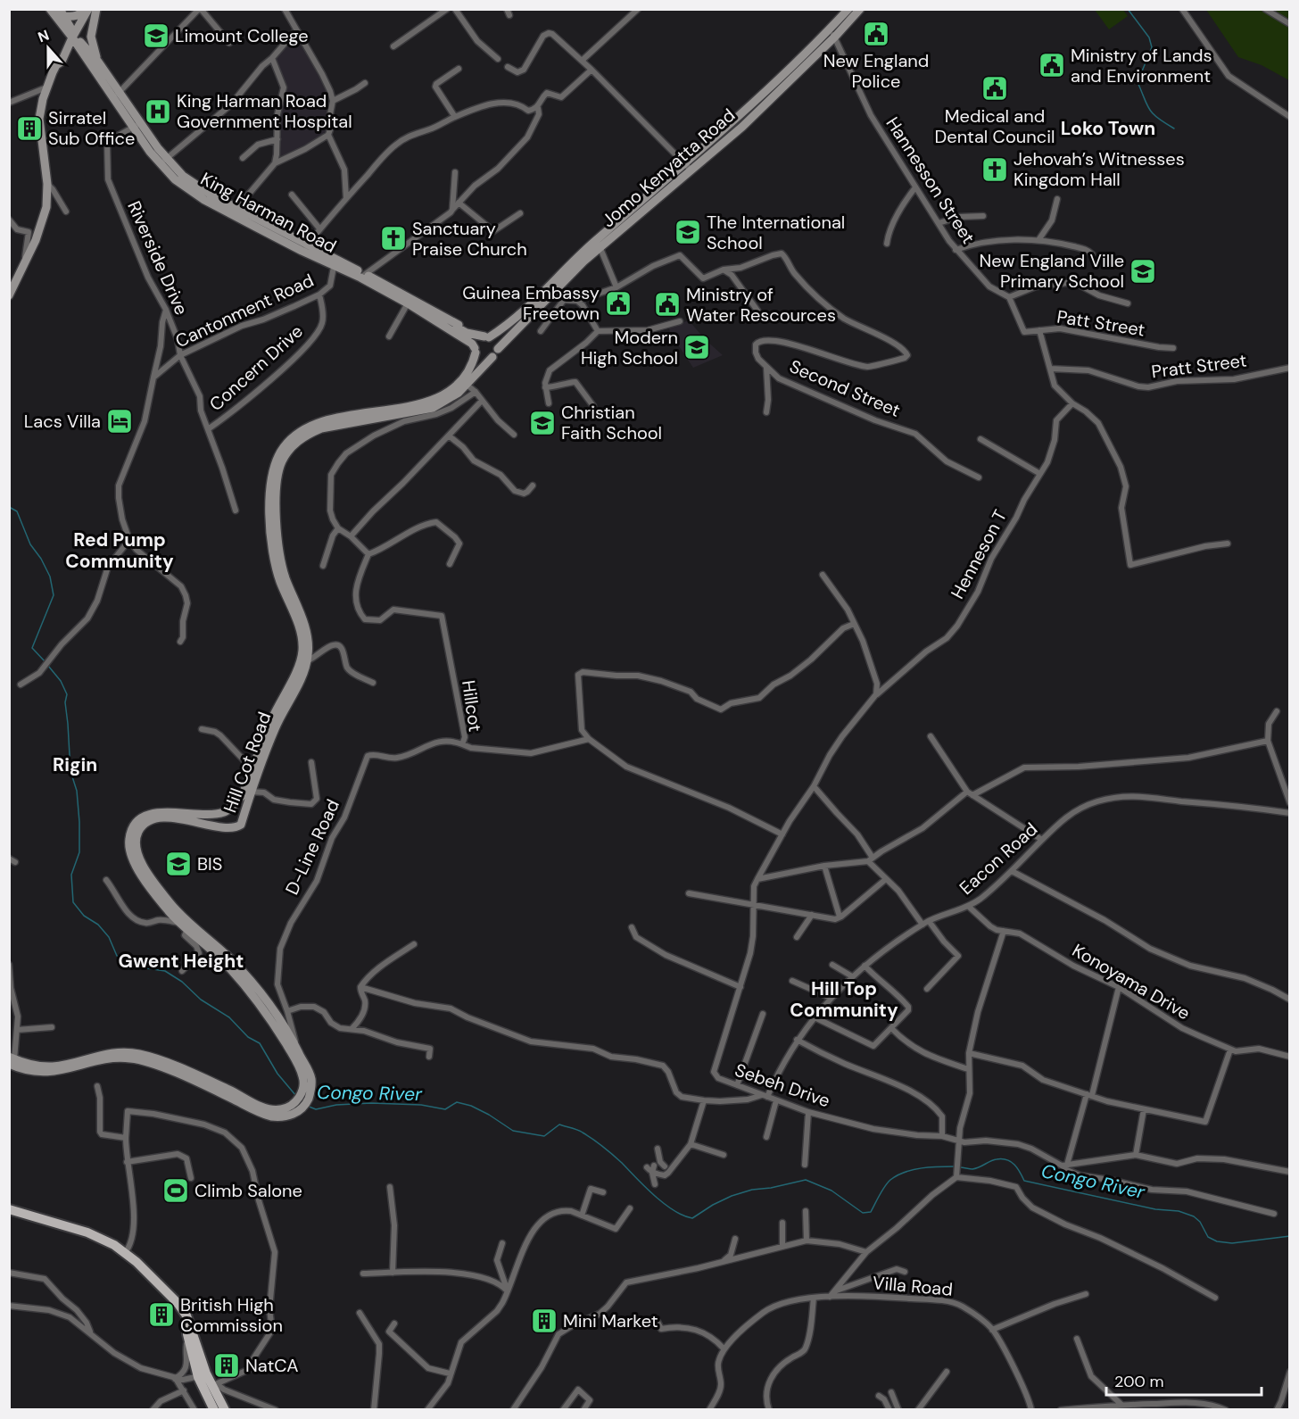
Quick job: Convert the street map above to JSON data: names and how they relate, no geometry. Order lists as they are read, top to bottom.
{
  "streets": {
    "main road": ["Jomo Kenyatta Road", "King Harman Road", "Hill Cot Road"],
    "street": [
      "Hannesson Street",
      "Riverside Drive",
      "Cantonment Road",
      "Patt Street",
      "Pratt Street",
      "Concern Drive",
      "Second Street",
      "Henneson T",
      "Hillcot",
      "D-Line Road",
      "Eacon Road",
      "Konoyama Drive",
      "Sebeh Drive",
      "Villa Road"
    ]
  },
  "crossings": [
    ["Jomo Kenyatta Road", "Hannesson Street"],
    ["Jomo Kenyatta Road", "King Harman Road"],
    ["Jomo Kenyatta Road", "Hill Cot Road"],
    ["Hannesson Street", "Patt Street"],
    ["King Harman Road", "Riverside Drive"],
    ["King Harman Road", "Cantonment Road"],
    ["King Harman Road", "Hill Cot Road"],
    ["Riverside Drive", "Cantonment Road"],
    ["Riverside Drive", "Concern Drive"],
    ["Cantonment Road", "Concern Drive"],
    ["Henneson T", "Sebeh Drive"],
    ["Hillcot", "D-Line Road"],
    ["Hill Cot Road", "D-Line Road"],
    ["Eacon Road", "Konoyama Drive"],
    ["Eacon Road", "Sebeh Drive"]
  ],
  "districts": [
    "Loko Town",
    "Red Pump Community",
    "Rigin",
    "Gwent Height",
    "Hill Top Community"
  ],
  "water": ["Congo River"],
  "places": {
    "public building": [
      "New England Police",
      "Ministry of Lands and Environment",
      "Medical and Dental Council",
      "Guinea Embassy Freetown",
      "Ministry of Water Rescources"
    ],
    "school or university": [
      "Limount College",
      "The International School",
      "New England Ville Primary School",
      "Modern High School",
      "Christian Faith School",
      "BIS"
    ],
    "hospital": ["King Harman Road Government Hospital"],
    "building": [
      "Sirratel Sub Office",
      "British High Commission",
      "Mini Market",
      "NatCA"
    ],
    "church": ["Jehovah’s Witnesses Kingdom Hall", "Sanctuary Praise Church"],
    "hotel": ["Lacs Villa"],
    "sports": ["Climb Salone"]
  },
  "scale_bar": "200 m",
  "north": "top"
}
